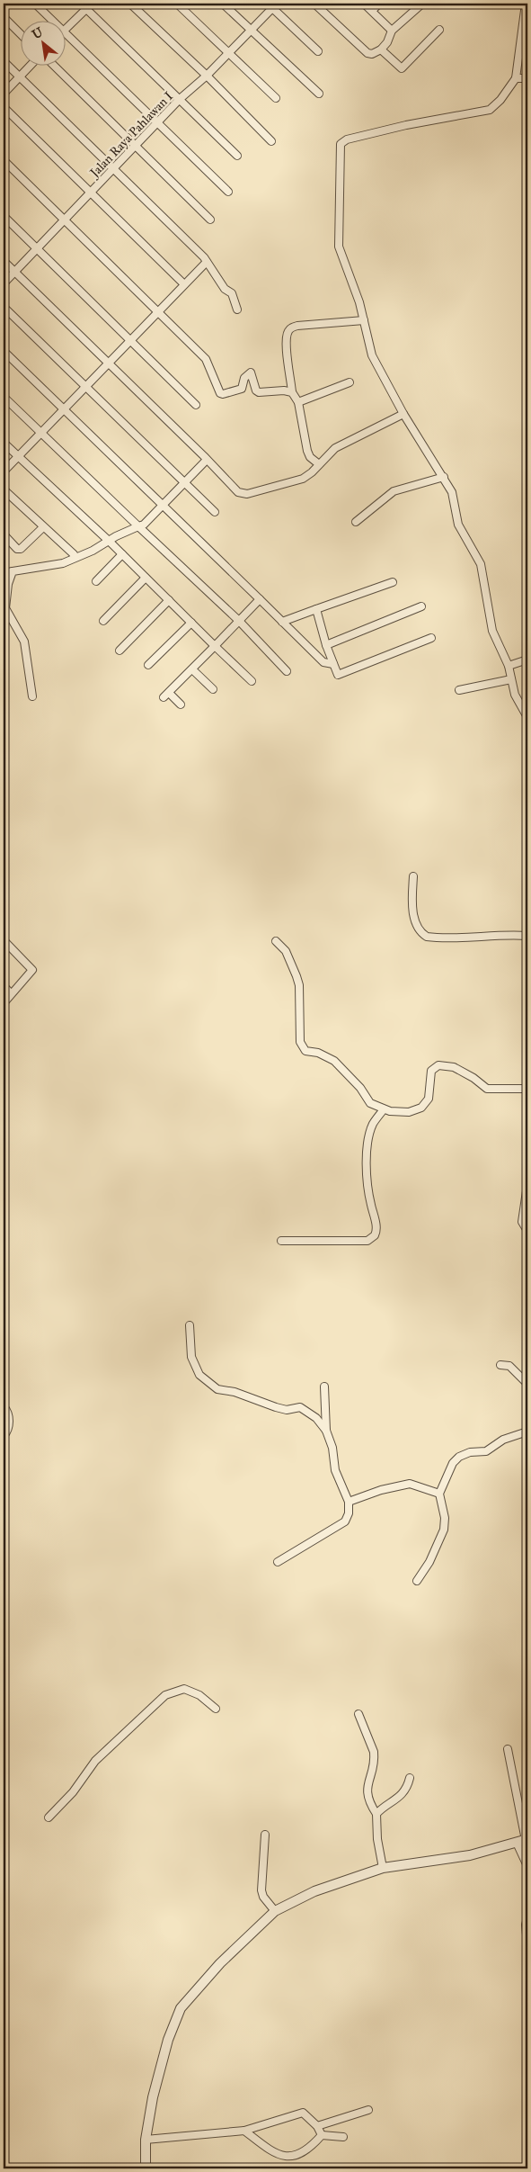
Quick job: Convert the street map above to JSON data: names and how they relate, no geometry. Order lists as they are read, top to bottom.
{
  "streets": {
    "street": ["Jalan Raya Pahlawan I"]
  },
  "north": "top left"
}
